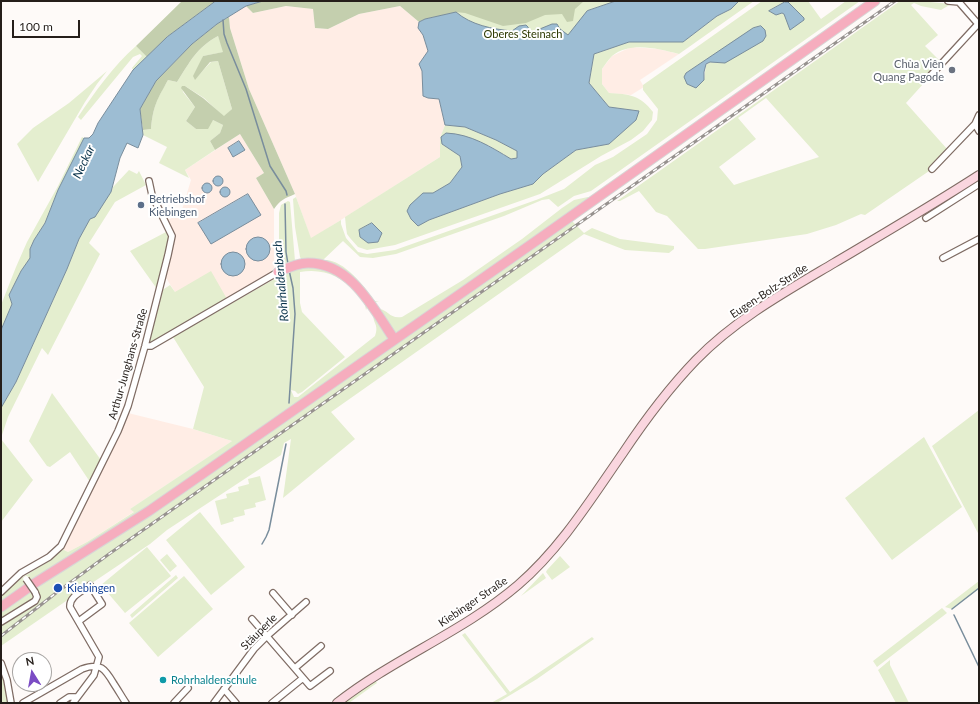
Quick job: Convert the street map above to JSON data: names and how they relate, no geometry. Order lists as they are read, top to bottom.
{
  "streets": {
    "street": [
      "Eugen-Bolz-Straße",
      "Arthur-Junghans-Straße",
      "Kiebinger Straße",
      "Stäuperle"
    ]
  },
  "crossings": [
    ["Eugen-Bolz-Straße", "Kiebinger Straße"]
  ],
  "water": ["Neckar", "Rohrhaldenbach"],
  "parks": ["Oberes Steinach"],
  "places": [
    "Chùa Viên Quang Pagode",
    "Betriebshof Kiebingen",
    "Kiebingen",
    "Rohrhaldenschule"
  ],
  "scale_bar": "100 m",
  "north": "top"
}
